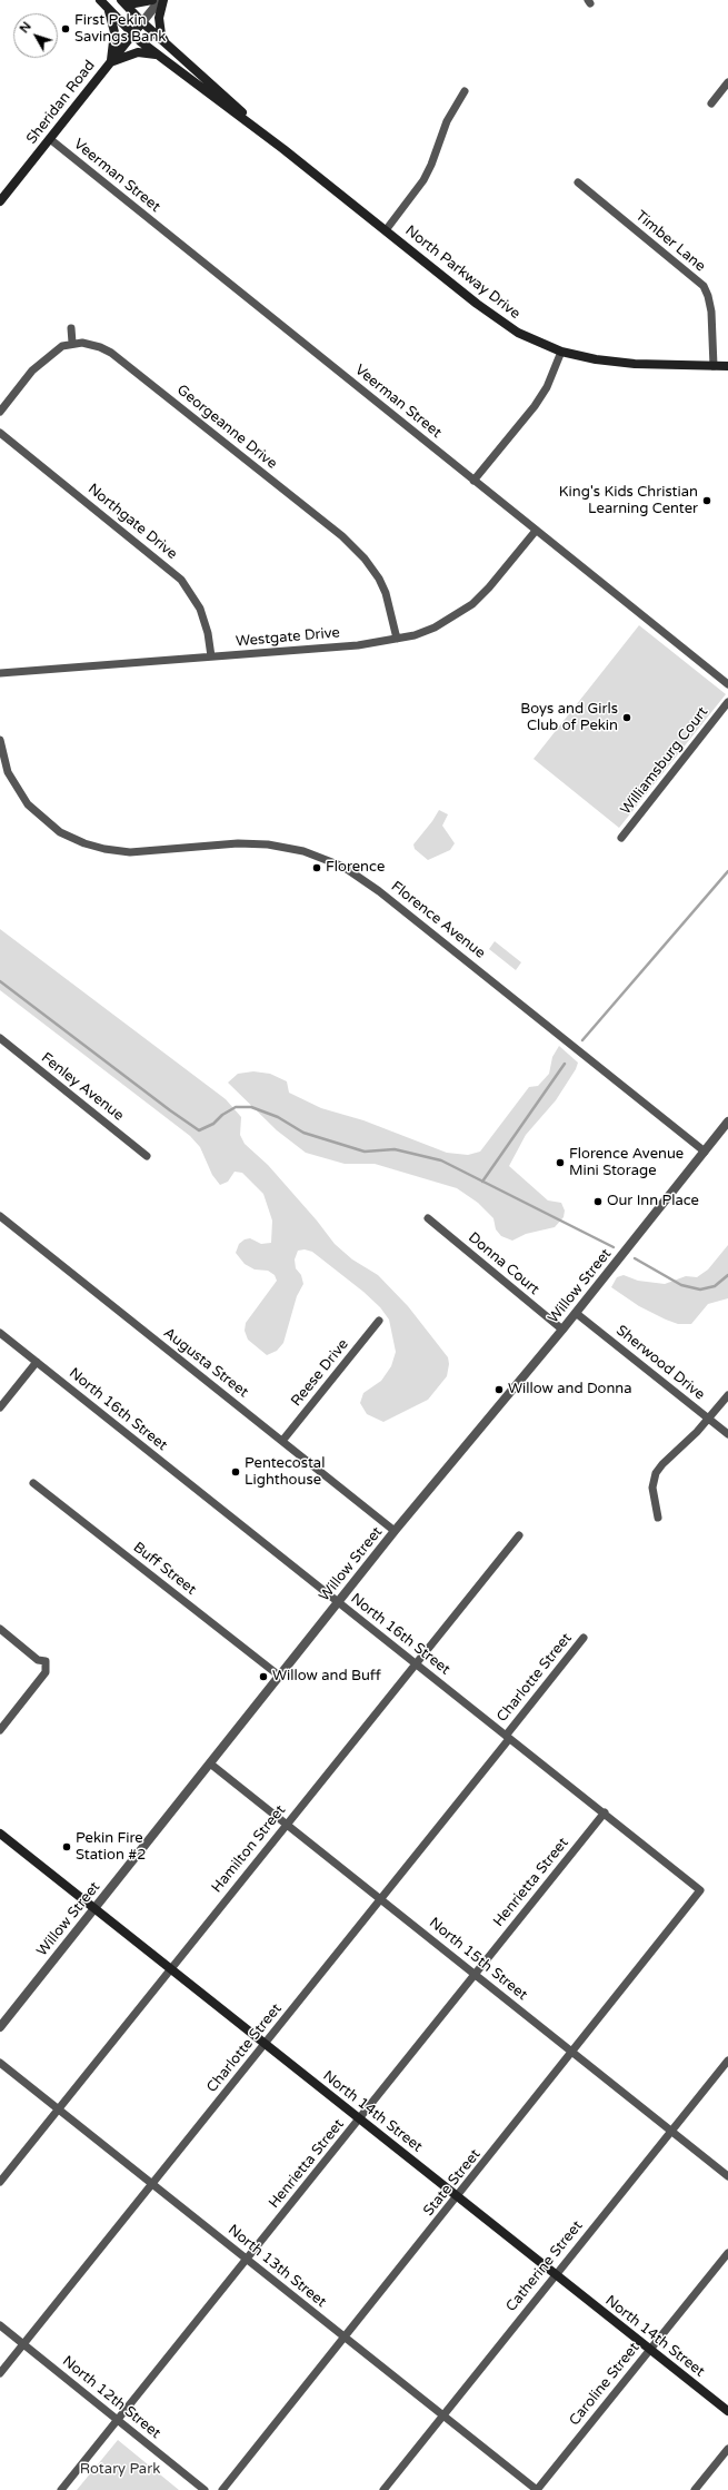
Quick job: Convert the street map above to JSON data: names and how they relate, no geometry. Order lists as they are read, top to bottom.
{
  "streets": {
    "main road": ["Sheridan Road", "North Parkway Drive", "North 14th Street"],
    "street": [
      "Veerman Street",
      "Timber Lane",
      "Georgeanne Drive",
      "Northgate Drive",
      "Westgate Drive",
      "Williamsburg Court",
      "Florence Avenue",
      "Fenley Avenue",
      "Donna Court",
      "Willow Street",
      "Augusta Street",
      "Sherwood Drive",
      "Reese Drive",
      "North 16th Street",
      "Buff Street",
      "Charlotte Street",
      "Hamilton Street",
      "Henrietta Street",
      "North 15th Street",
      "State Street",
      "North 13th Street",
      "Catherine Street",
      "Caroline Street",
      "North 12th Street"
    ]
  },
  "crossings": [
    ["Sheridan Road", "Veerman Street"],
    ["Sheridan Road", "North Parkway Drive"],
    ["Veerman Street", "Westgate Drive"],
    ["Timber Lane", "North Parkway Drive"],
    ["Georgeanne Drive", "Westgate Drive"],
    ["Northgate Drive", "Westgate Drive"],
    ["Florence Avenue", "Willow Street"],
    ["Donna Court", "Willow Street"],
    ["Willow Street", "Augusta Street"],
    ["Willow Street", "Sherwood Drive"],
    ["Willow Street", "North 16th Street"],
    ["Willow Street", "Buff Street"],
    ["Willow Street", "North 15th Street"],
    ["Willow Street", "North 14th Street"],
    ["Augusta Street", "Reese Drive"],
    ["North 16th Street", "Charlotte Street"],
    ["North 16th Street", "Hamilton Street"],
    ["North 16th Street", "Henrietta Street"],
    ["North 16th Street", "State Street"],
    ["Charlotte Street", "North 15th Street"],
    ["Charlotte Street", "North 14th Street"],
    ["Charlotte Street", "North 13th Street"],
    ["Charlotte Street", "North 12th Street"],
    ["Hamilton Street", "North 15th Street"],
    ["Hamilton Street", "North 14th Street"],
    ["Hamilton Street", "North 13th Street"],
    ["Henrietta Street", "North 15th Street"],
    ["Henrietta Street", "North 14th Street"],
    ["Henrietta Street", "North 13th Street"],
    ["Henrietta Street", "North 12th Street"],
    ["North 15th Street", "State Street"],
    ["North 15th Street", "Catherine Street"],
    ["North 14th Street", "State Street"],
    ["North 14th Street", "Catherine Street"],
    ["North 14th Street", "Caroline Street"],
    ["State Street", "North 13th Street"],
    ["North 13th Street", "Catherine Street"],
    ["North 13th Street", "Caroline Street"]
  ],
  "parks": ["Rotary Park"],
  "places": [
    "First Pekin Savings Bank",
    "King's Kids Christian Learning Center",
    "Boys and Girls Club of Pekin",
    "Florence",
    "Florence Avenue Mini Storage",
    "Our Inn Place",
    "Willow and Donna",
    "Pentecostal Lighthouse",
    "Willow and Buff",
    "Pekin Fire Station #2"
  ],
  "north": "top left"
}
